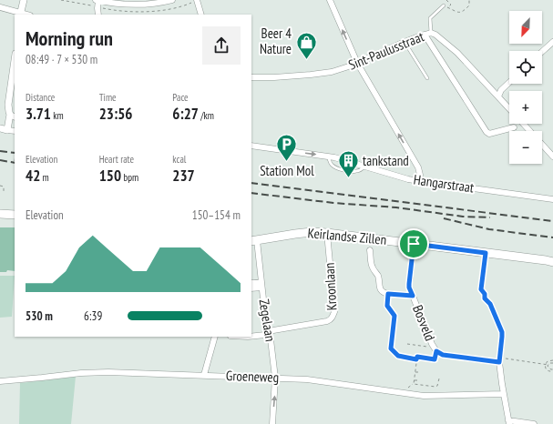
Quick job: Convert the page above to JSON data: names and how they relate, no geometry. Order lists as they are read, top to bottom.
{
  "streets": {
    "main road": ["Keirlandse Zillen"],
    "street": [
      "Sint-Paulusstraat",
      "Hangarstraat",
      "Kroonlaan",
      "Zegelaan",
      "Bosveld",
      "Groeneweg"
    ]
  },
  "crossings": [
    ["Keirlandse Zillen", "Kroonlaan"],
    ["Keirlandse Zillen", "Zegelaan"],
    ["Keirlandse Zillen", "Bosveld"],
    ["Kroonlaan", "Zegelaan"],
    ["Zegelaan", "Groeneweg"]
  ],
  "places": {
    "shop": ["Beer 4 Nature"],
    "parking": ["Station Mol"],
    "building": ["tankstand"]
  },
  "north": "bottom left",
  "page": {
    "map_buttons": ["+", "−"],
    "heading": ["Morning run", "08:49 · 7 × 530 m"],
    "stats": [
      ["Distance", "3.71 km"],
      ["Time", "23:56"],
      ["Pace", "6:27 /km"],
      ["Elevation", "42 m"],
      ["Heart rate", "150 bpm"],
      ["kcal", "237"]
    ],
    "chart": ["Elevation", "150–154 m"],
    "list": [
      {
        "name": "530 m",
        "note": "6:39"
      }
    ]
  }
}
